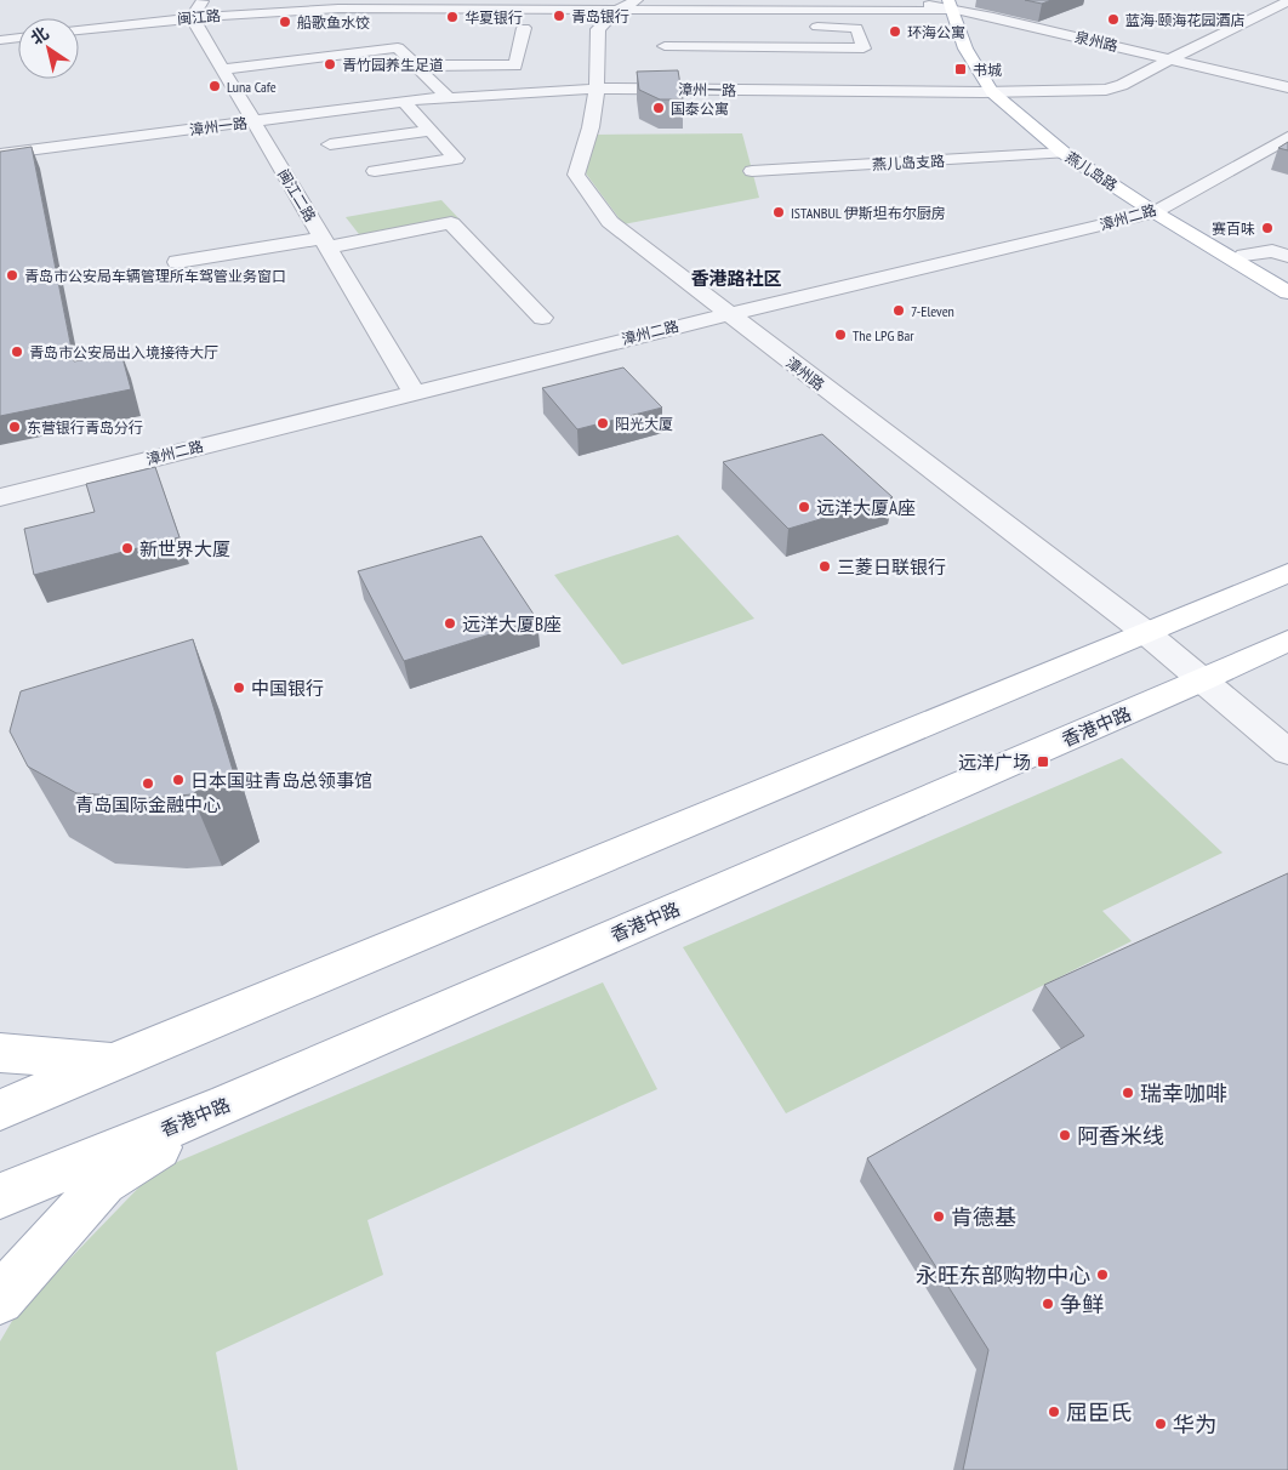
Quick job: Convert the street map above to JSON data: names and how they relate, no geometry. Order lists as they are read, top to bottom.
{
  "streets": {
    "main road": ["燕儿岛路", "香港中路"],
    "street": [
      "闽江路",
      "泉州路",
      "漳州一路",
      "燕儿岛支路",
      "闽江二路",
      "漳州二路",
      "漳州路"
    ]
  },
  "crossings": [
    ["闽江路", "泉州路"],
    ["闽江路", "燕儿岛路"],
    ["闽江路", "闽江二路"],
    ["闽江路", "漳州路"],
    ["泉州路", "漳州一路"],
    ["泉州路", "燕儿岛路"],
    ["漳州一路", "燕儿岛路"],
    ["漳州一路", "闽江二路"],
    ["漳州一路", "漳州路"],
    ["燕儿岛支路", "燕儿岛路"],
    ["燕儿岛路", "漳州二路"],
    ["闽江二路", "漳州二路"],
    ["漳州二路", "漳州路"],
    ["漳州路", "香港中路"]
  ],
  "districts": ["香港路社区"],
  "places": {
    "other": [
      "青岛银行",
      "华夏银行",
      "蓝海·颐海花园酒店",
      "船歌鱼水饺",
      "环海公寓",
      "青竹园养生足道",
      "Luna Cafe",
      "国泰公寓",
      "ISTANBUL 伊斯坦布尔厨房",
      "赛百味",
      "青岛市公安局车辆管理所车驾管业务窗口",
      "7-Eleven",
      "The LPG Bar",
      "青岛市公安局出入境接待大厅",
      "阳光大厦",
      "东营银行青岛分行",
      "远洋大厦A座",
      "新世界大厦",
      "三菱日联银行",
      "远洋大厦B座",
      "中国银行",
      "日本国驻青岛总领事馆",
      "青岛国际金融中心",
      "瑞幸咖啡",
      "阿香米线",
      "肯德基",
      "永旺东部购物中心",
      "争鲜",
      "屈臣氏",
      "华为"
    ],
    "transit": ["书城", "远洋广场"]
  },
  "north": "top left"
}
